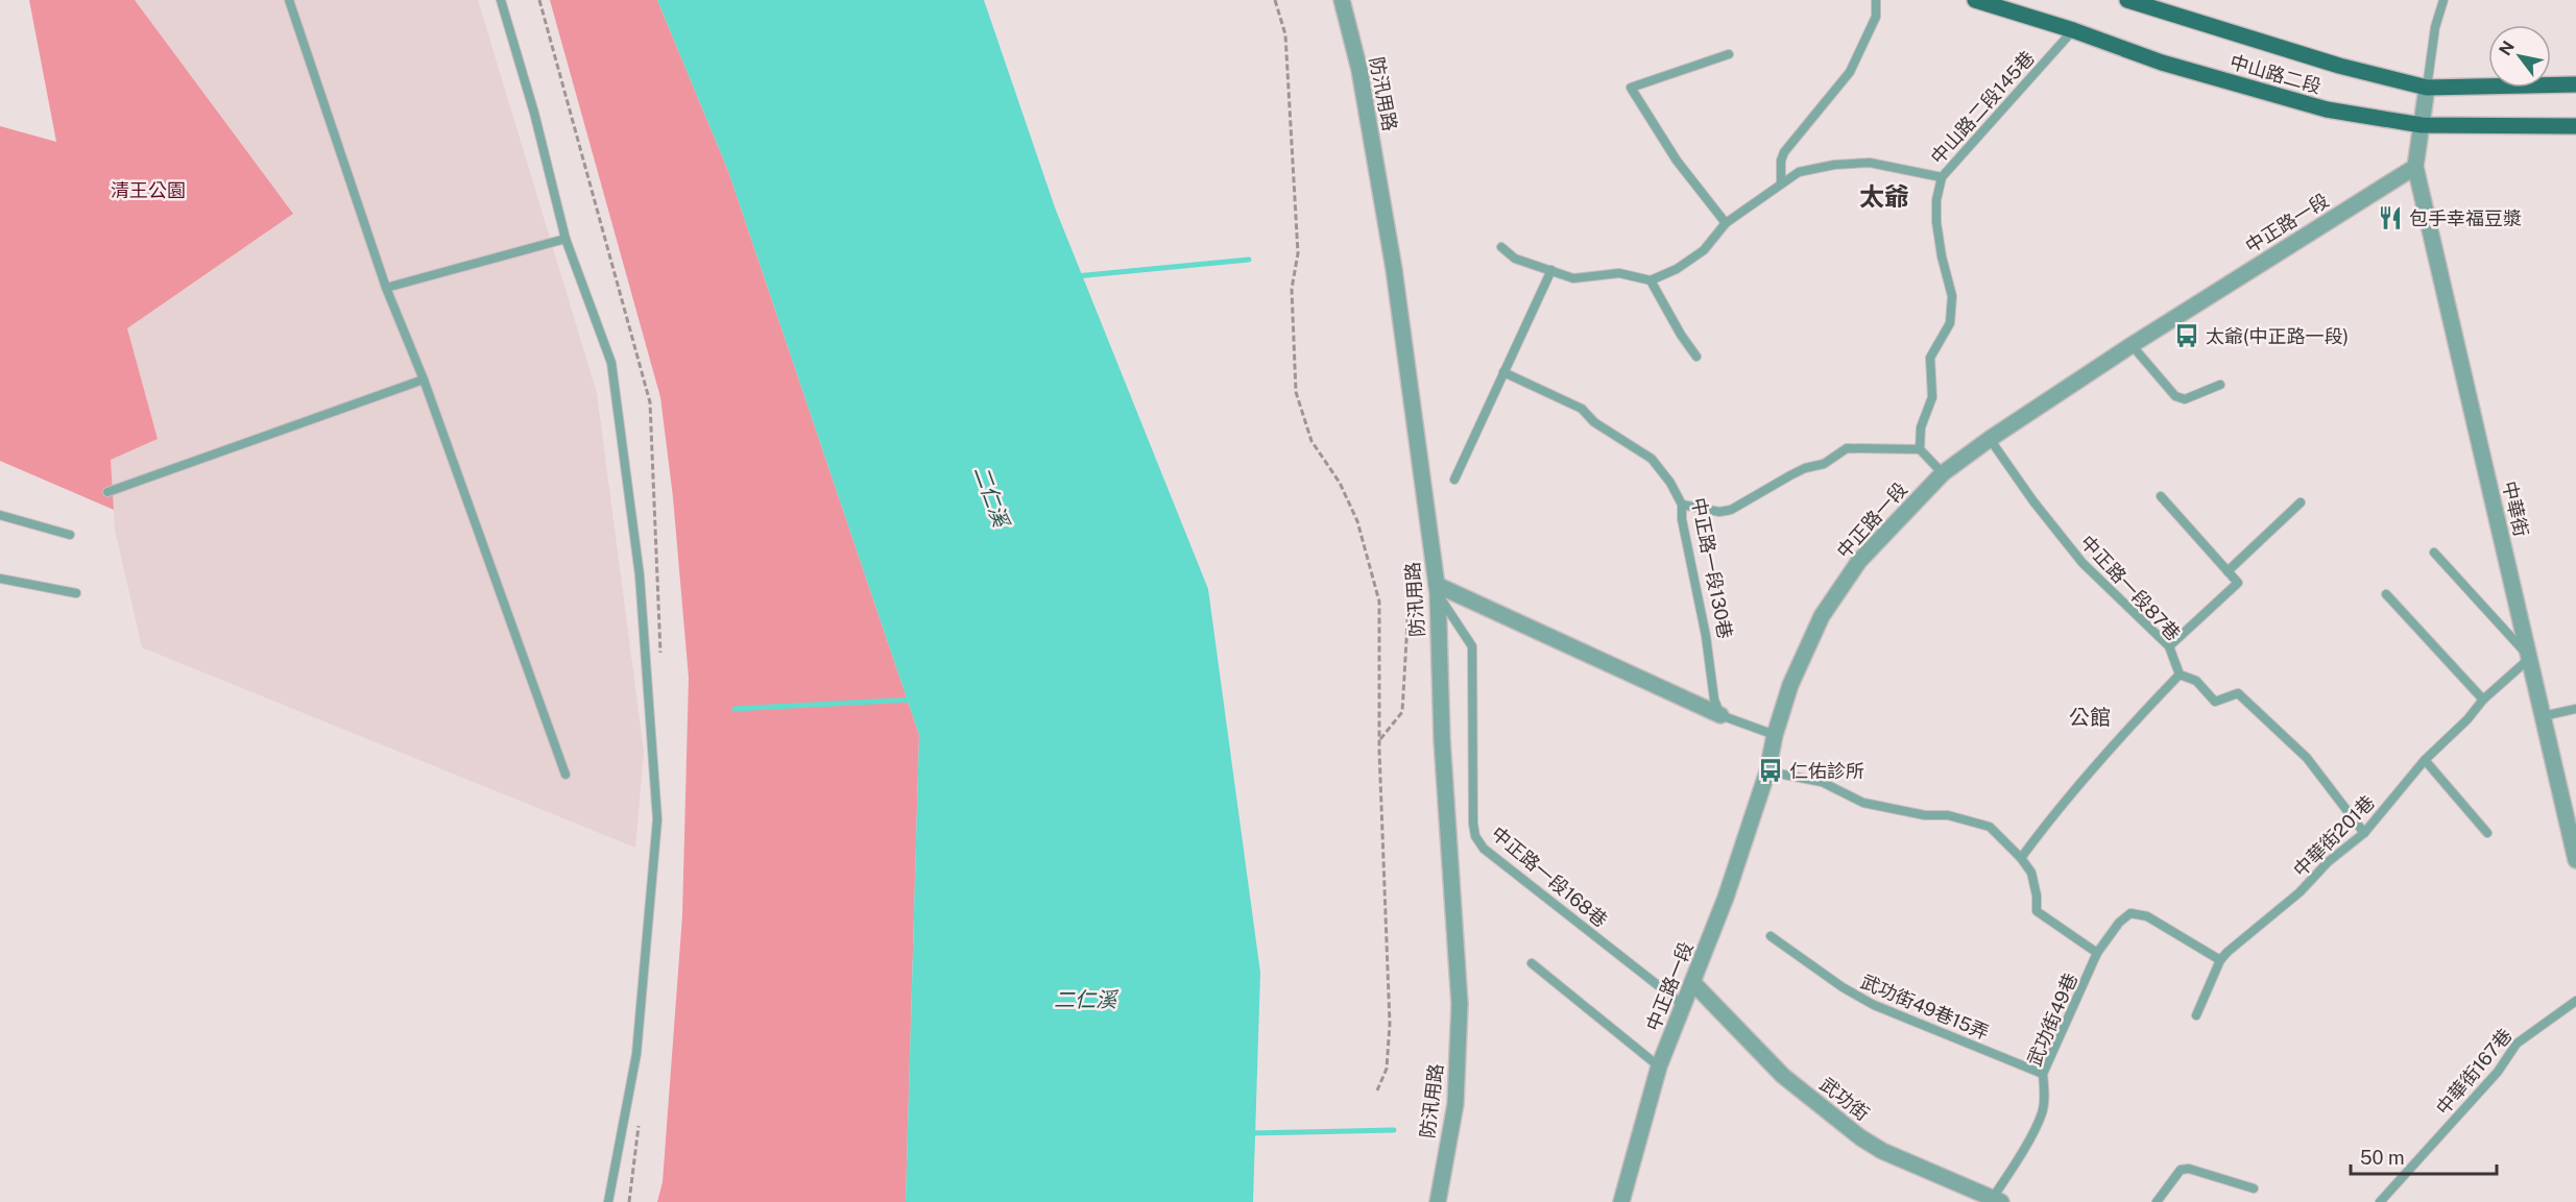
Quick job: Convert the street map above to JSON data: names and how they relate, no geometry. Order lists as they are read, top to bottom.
{
  "streets": {
    "main road": ["中山路二段"],
    "street": [
      "防汛用路",
      "中正路一段",
      "中華街",
      "武功街"
    ],
    "lane": [
      "中山路二段145巷",
      "中正路一段130巷",
      "中正路一段87巷",
      "中華街201巷",
      "中正路一段168巷",
      "武功街49巷15弄",
      "武功街49巷",
      "中華街167巷"
    ]
  },
  "crossings": [
    ["中山路二段", "中山路二段145巷"],
    ["防汛用路", "中正路一段168巷"],
    ["中正路一段", "中華街"],
    ["中正路一段", "中正路一段87巷"],
    ["中正路一段", "中正路一段168巷"],
    ["中正路一段", "武功街"],
    ["中華街", "中華街201巷"],
    ["中華街201巷", "武功街49巷"],
    ["武功街49巷15弄", "武功街49巷"],
    ["武功街49巷", "武功街"]
  ],
  "districts": ["太爺", "公館"],
  "water": ["二仁溪"],
  "parks": ["清王公園"],
  "places": {
    "restaurant": ["包手幸福豆漿"],
    "bus stop": ["太爺(中正路一段)", "仁佑診所"]
  },
  "scale_bar": "50 m",
  "north": "top left"
}
